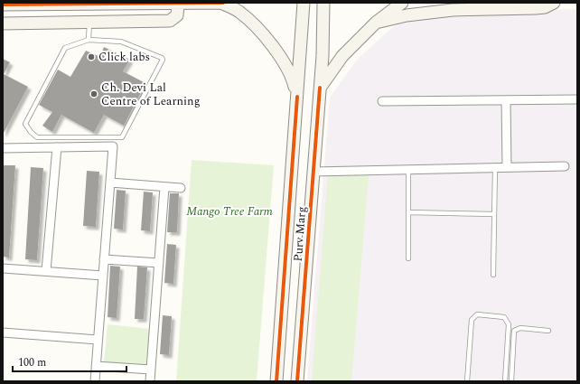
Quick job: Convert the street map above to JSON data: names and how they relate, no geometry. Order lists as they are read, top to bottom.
{
  "streets": {
    "main road": ["Purv Marg"]
  },
  "parks": ["Mango Tree Farm"],
  "places": ["Click labs", "Ch. Devi Lal Centre of Learning"],
  "scale_bar": "100 m"
}
